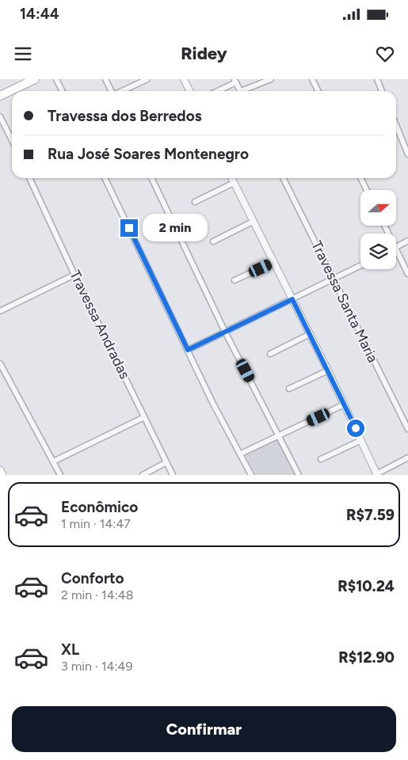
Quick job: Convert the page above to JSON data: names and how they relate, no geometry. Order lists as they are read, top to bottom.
{
  "streets": {
    "street": ["Travessa Santa Maria", "Travessa Andradas"]
  },
  "north": "right",
  "page": {
    "status": "14:44",
    "header": "Ridey",
    "banner": ["Travessa dos Berredos", "Rua José Soares Montenegro"],
    "bubble": "2 min",
    "list": [
      {
        "name": "Econômico",
        "note": "1 min · 14:47",
        "value": "R$7.59"
      },
      {
        "name": "Conforto",
        "note": "2 min · 14:48",
        "value": "R$10.24"
      },
      {
        "name": "XL",
        "note": "3 min · 14:49",
        "value": "R$12.90"
      }
    ],
    "buttons": "Confirmar"
  }
}
